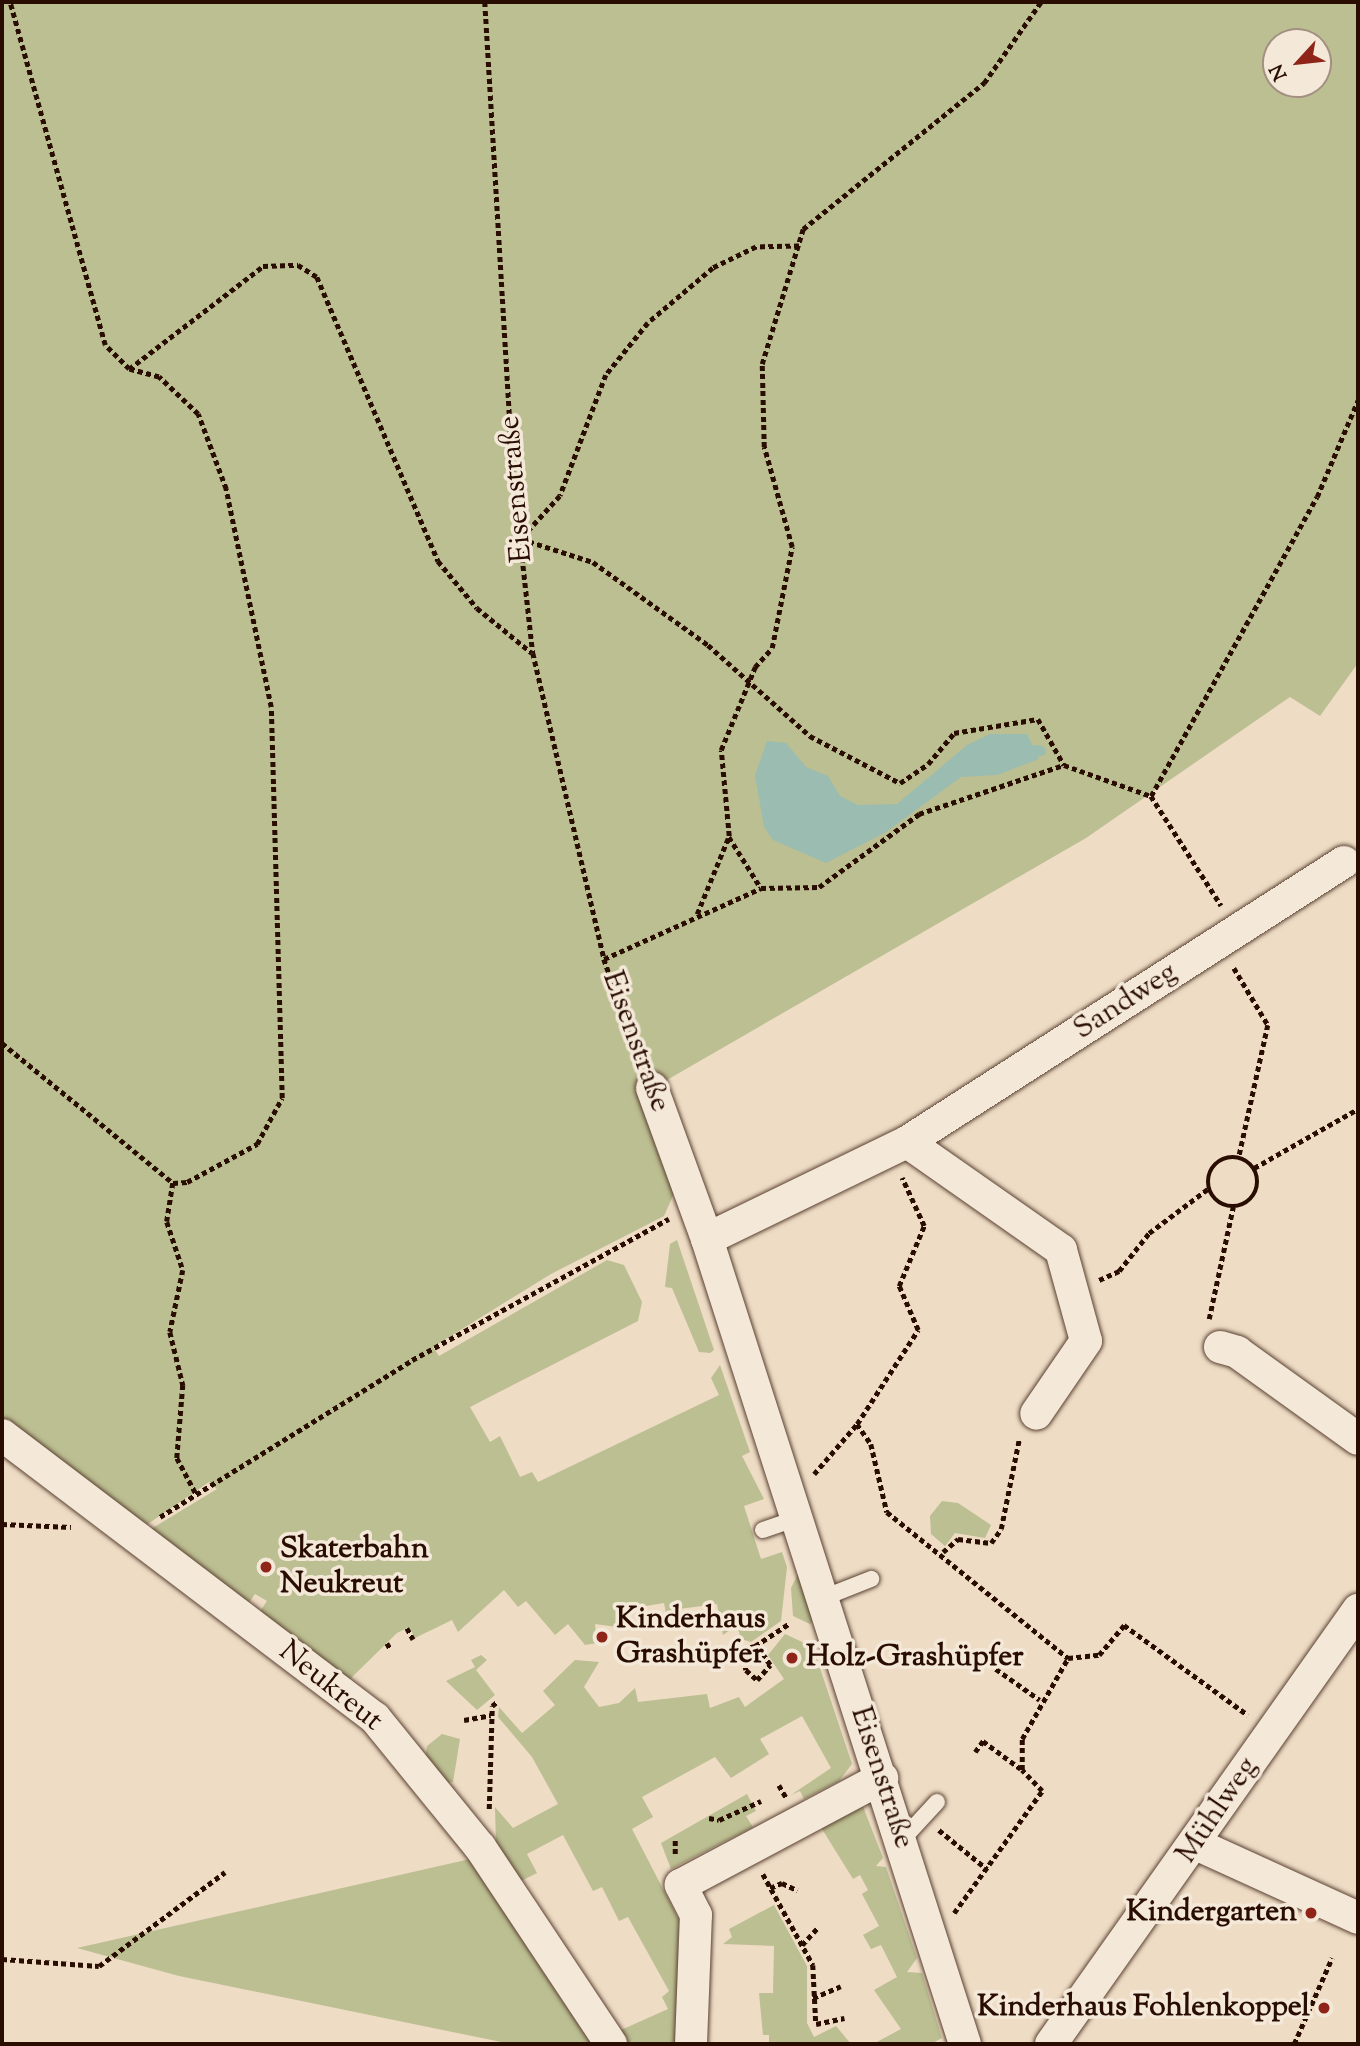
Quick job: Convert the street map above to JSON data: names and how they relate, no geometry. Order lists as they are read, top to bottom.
{
  "streets": {
    "street": [
      "Eisenstraße",
      "Sandweg",
      "Neukreut",
      "Mühlweg"
    ]
  },
  "crossings": [
    ["Eisenstraße", "Sandweg"]
  ],
  "places": [
    "Skaterbahn Neukreut",
    "Kinderhaus Grashüpfer",
    "Holz-Grashüpfer",
    "Kindergarten",
    "Kinderhaus Fohlenkoppel"
  ],
  "north": "bottom left"
}
